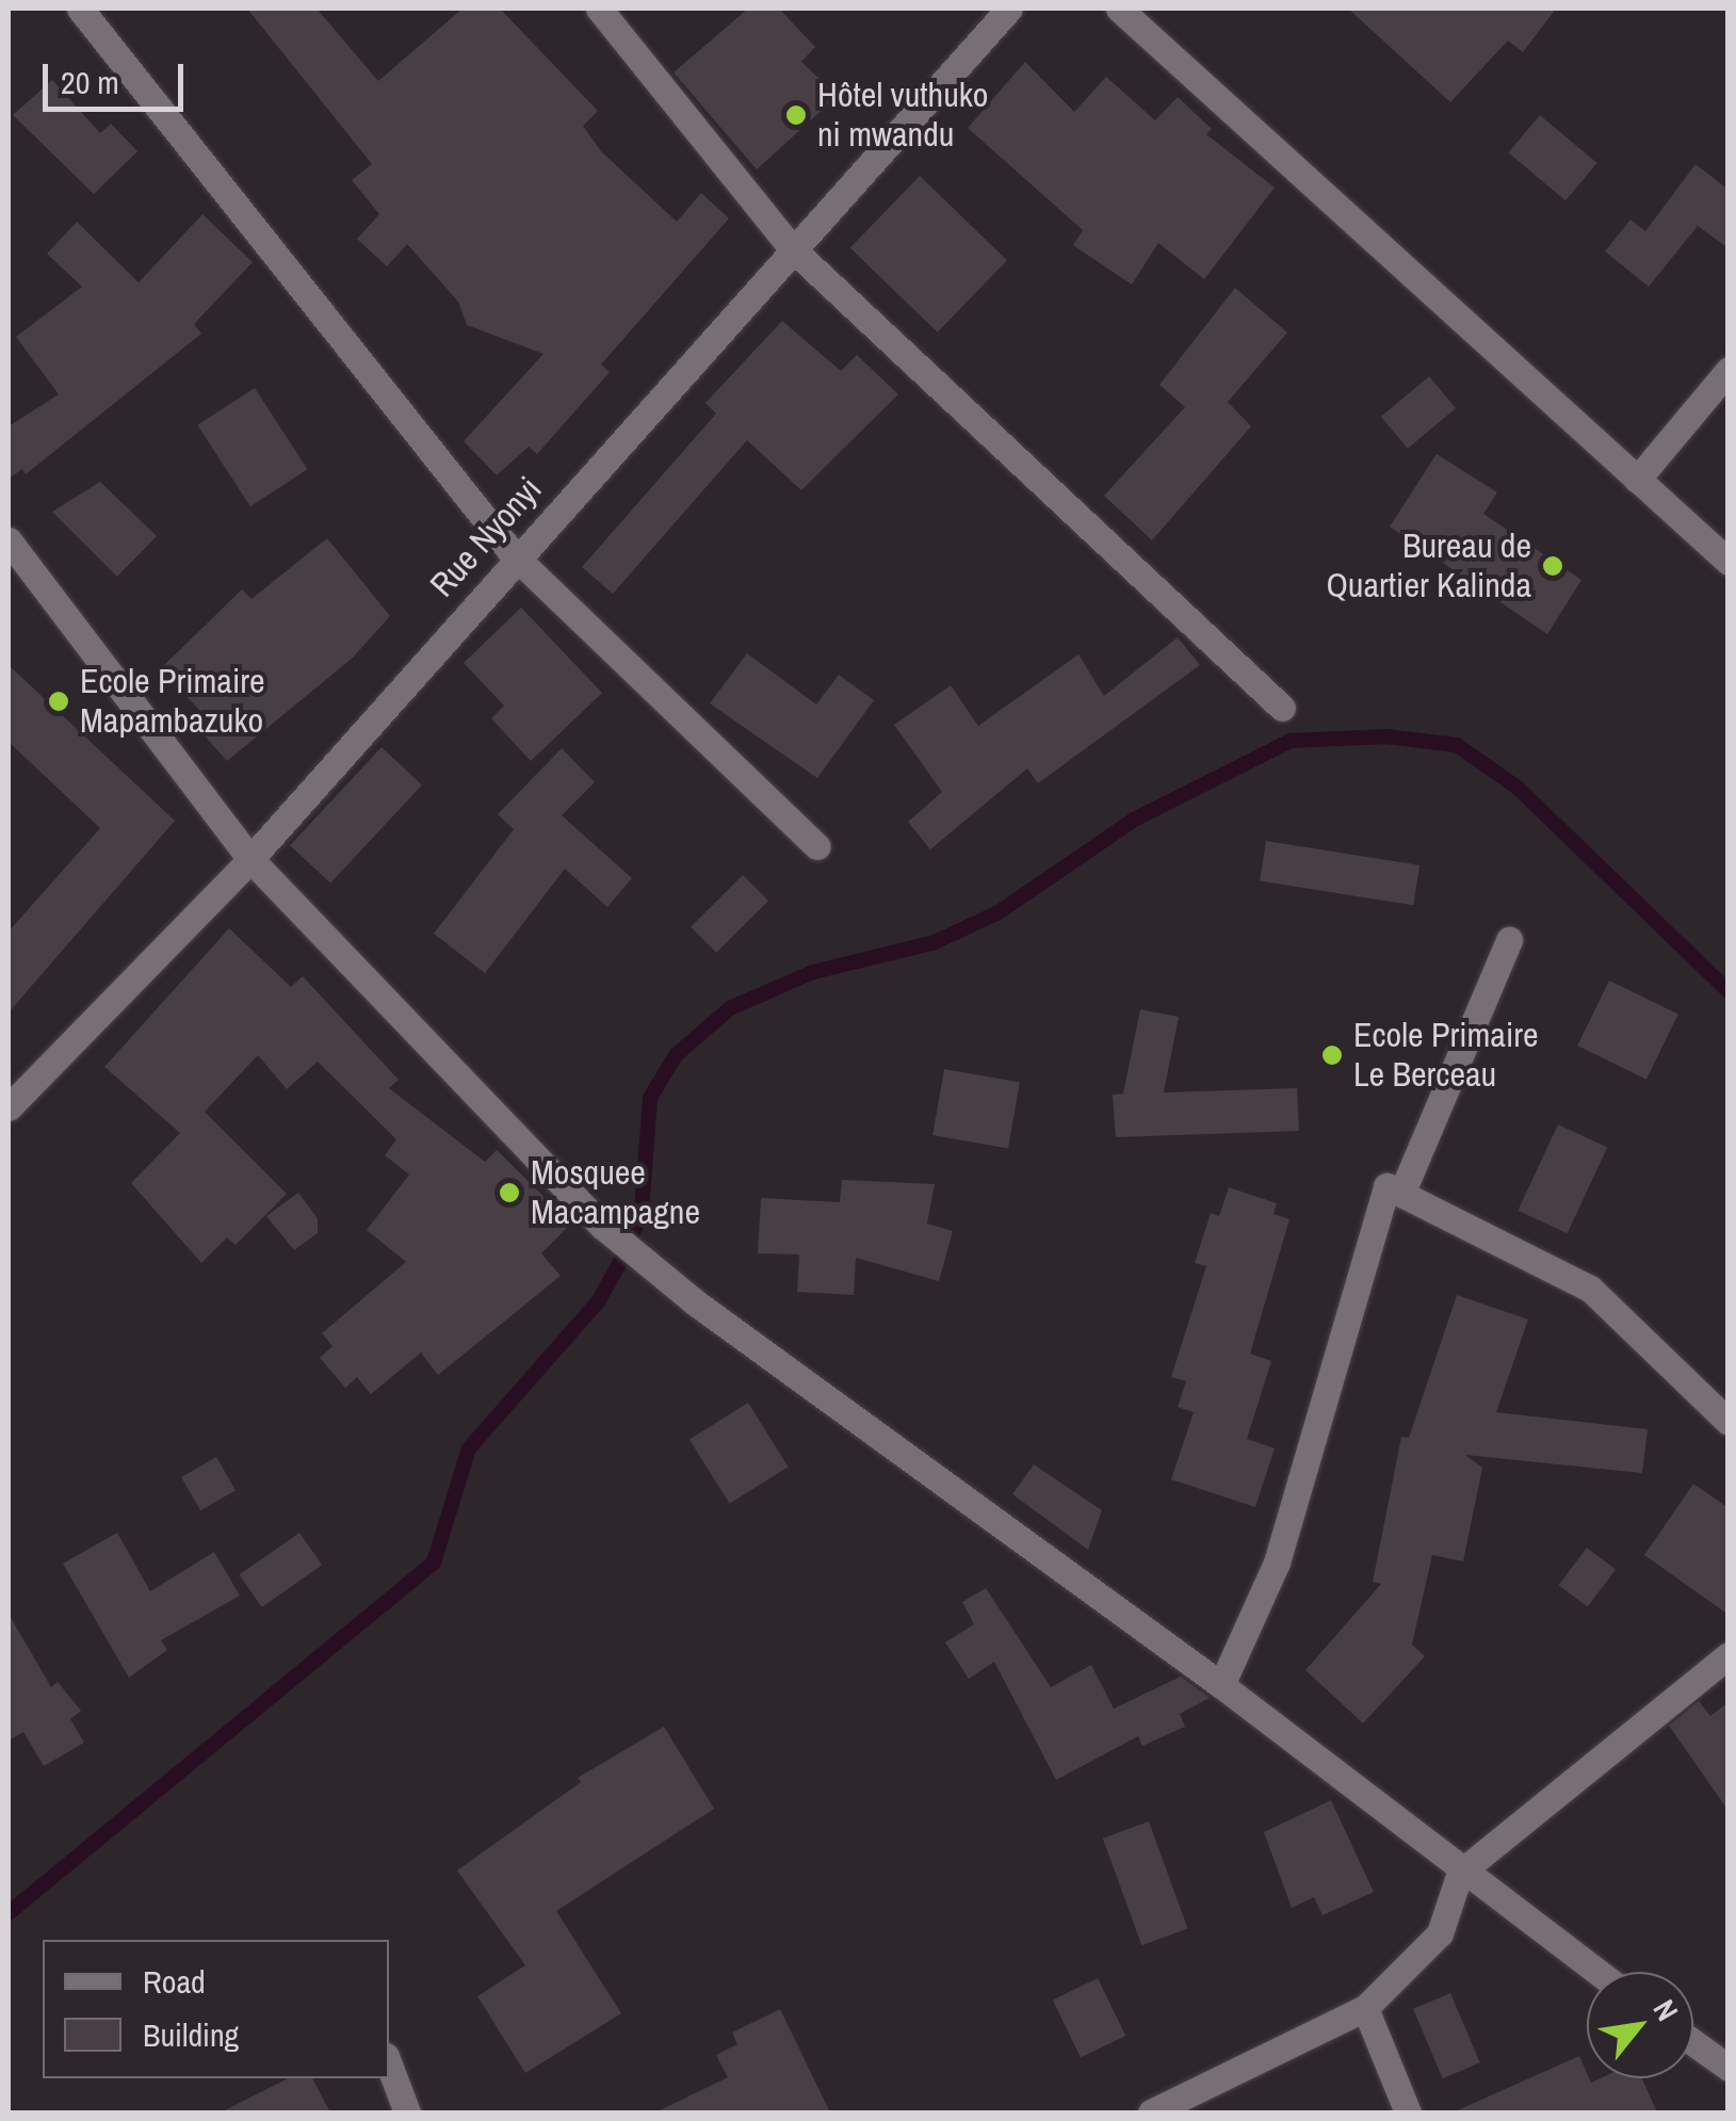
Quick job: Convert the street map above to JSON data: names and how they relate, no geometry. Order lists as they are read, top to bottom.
{
  "streets": {
    "street": ["Rue Nyonyi"]
  },
  "places": [
    "Hôtel vuthuko ni mwandu",
    "Bureau de Quartier Kalinda",
    "Ecole Primaire Mapambazuko",
    "Ecole Primaire Le Berceau",
    "Mosquee Macampagne"
  ],
  "legend": ["Road", "Building"],
  "scale_bar": "20 m",
  "north": "top right"
}
